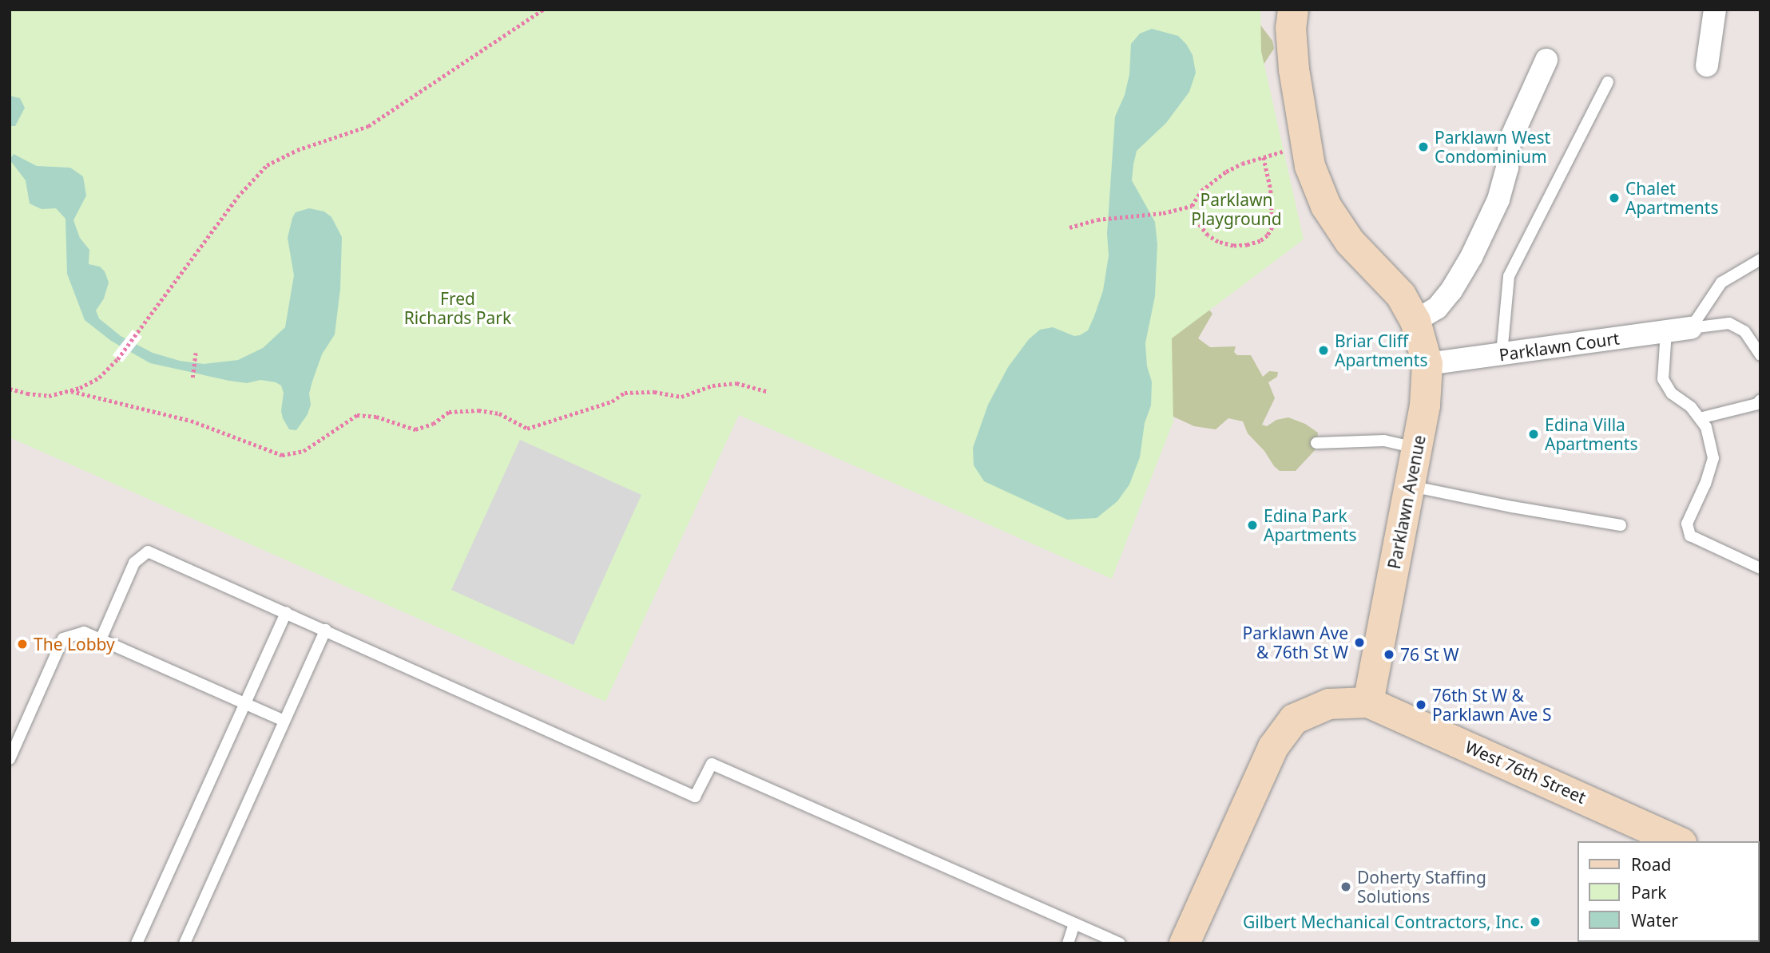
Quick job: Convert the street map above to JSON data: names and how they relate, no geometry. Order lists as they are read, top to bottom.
{
  "streets": {
    "street": ["Parklawn Court", "Parklawn Avenue", "West 76th Street"]
  },
  "crossings": [
    ["Parklawn Court", "Parklawn Avenue"],
    ["Parklawn Avenue", "West 76th Street"]
  ],
  "parks": ["Parklawn Playground", "Fred Richards Park"],
  "places": [
    "Parklawn West Condominium",
    "Chalet Apartments",
    "Briar Cliff Apartments",
    "Edina Villa Apartments",
    "Edina Park Apartments",
    "Parklawn Ave & 76th St W",
    "The Lobby",
    "76 St W",
    "76th St W & Parklawn Ave S",
    "Doherty Staffing Solutions",
    "Gilbert Mechanical Contractors, Inc."
  ],
  "legend": ["Road", "Park", "Water"]
}
